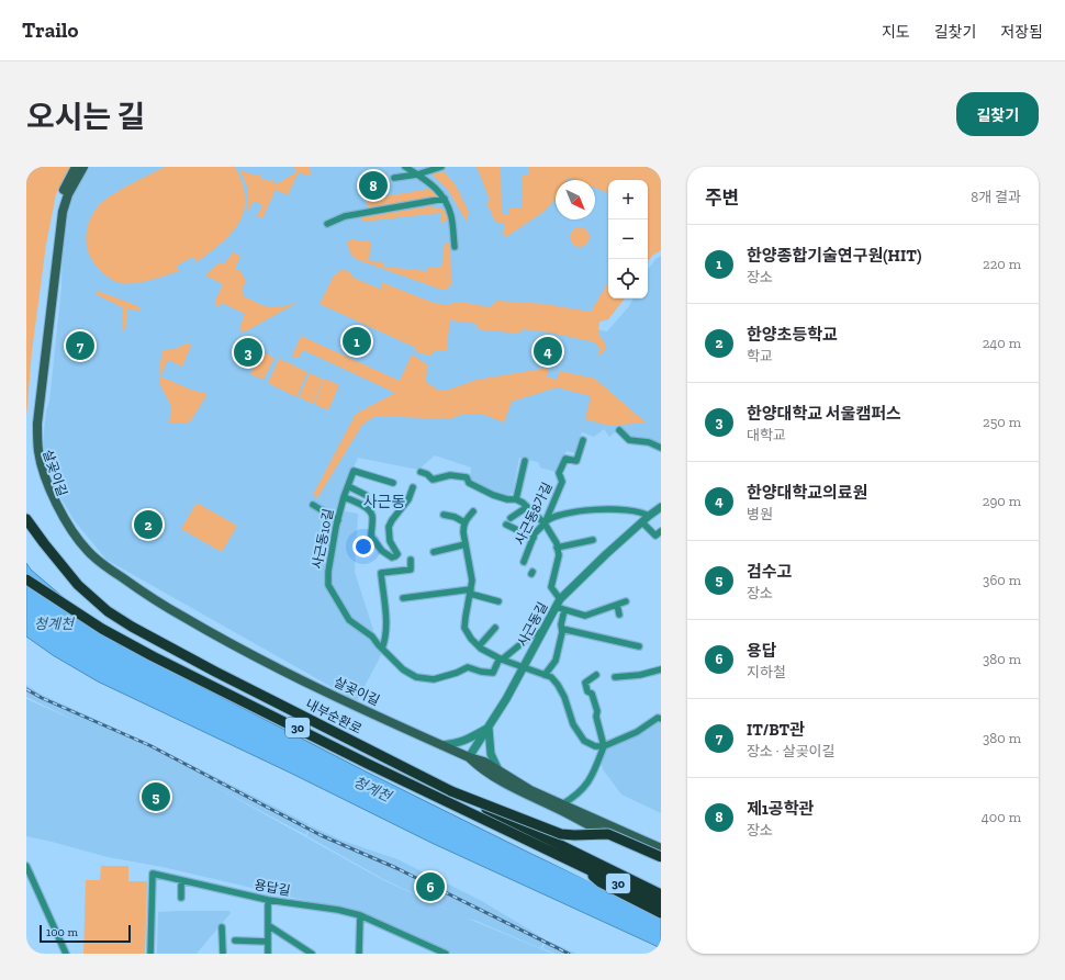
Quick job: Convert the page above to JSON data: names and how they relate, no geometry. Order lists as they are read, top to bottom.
{
  "streets": {
    "highway": ["내부순환로", "30"],
    "main road": ["살곶이길"],
    "street": [
      "사근동8가길",
      "사근동10길",
      "사근동길",
      "용답길"
    ]
  },
  "crossings": [
    ["살곶이길", "사근동길"],
    ["사근동10길", "사근동길"]
  ],
  "districts": ["사근동"],
  "water": ["청계천"],
  "scale_bar": "100 m",
  "north": "bottom right",
  "page": {
    "header": "Trailo",
    "nav": ["지도", "길찾기", "저장됨"],
    "title": "오시는 길",
    "buttons": "길찾기",
    "heading": ["주변", "8개 결과"],
    "pins": [
      "8",
      "1",
      "7",
      "4",
      "3",
      "2",
      "5",
      "6"
    ],
    "map_buttons": ["+", "−"],
    "list": [
      {
        "mark": "1",
        "name": "한양종합기술연구원(HIT)",
        "note": "장소",
        "value": "220 m"
      },
      {
        "mark": "2",
        "name": "한양초등학교",
        "note": "학교",
        "value": "240 m"
      },
      {
        "mark": "3",
        "name": "한양대학교 서울캠퍼스",
        "note": "대학교",
        "value": "250 m"
      },
      {
        "mark": "4",
        "name": "한양대학교의료원",
        "note": "병원",
        "value": "290 m"
      },
      {
        "mark": "5",
        "name": "검수고",
        "note": "장소",
        "value": "360 m"
      },
      {
        "mark": "6",
        "name": "용답",
        "note": "지하철",
        "value": "380 m"
      },
      {
        "mark": "7",
        "name": "IT/BT관",
        "note": "장소 · 살곶이길",
        "value": "380 m"
      },
      {
        "mark": "8",
        "name": "제1공학관",
        "note": "장소",
        "value": "400 m"
      }
    ],
    "scale": "100 m"
  }
}
